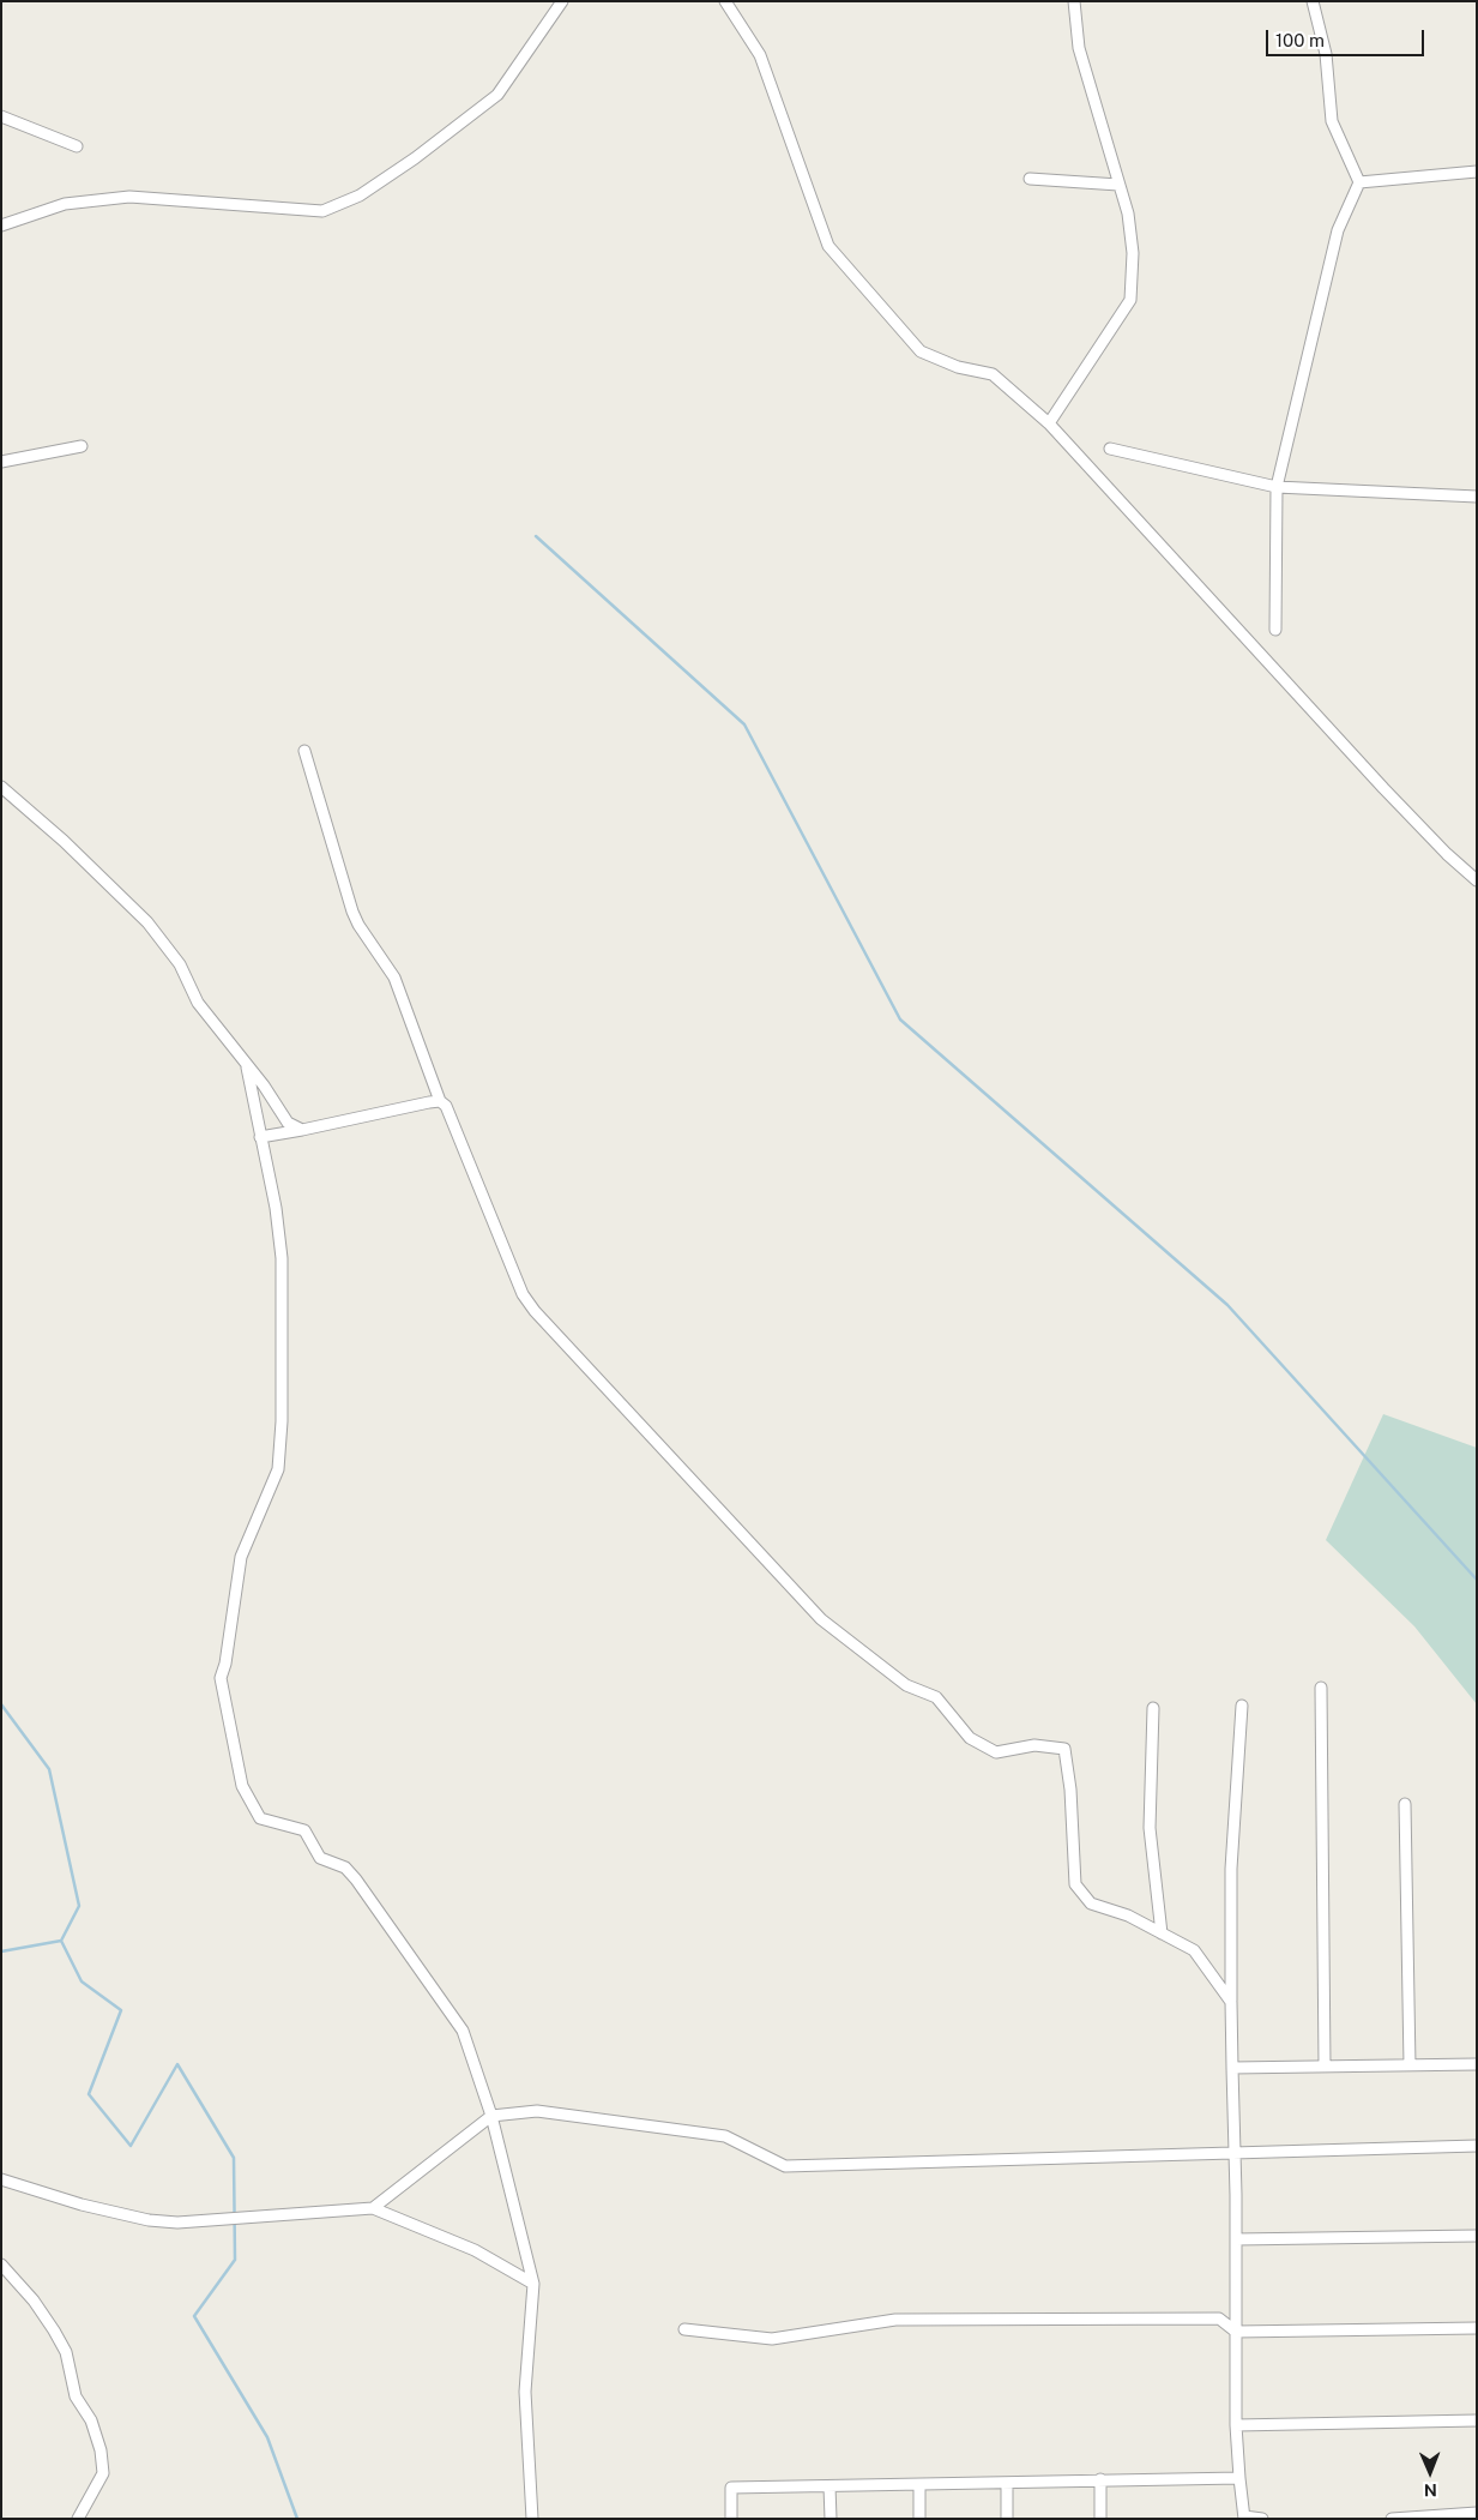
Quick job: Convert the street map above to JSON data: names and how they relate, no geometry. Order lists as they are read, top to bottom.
{
  "scale_bar": "100 m",
  "north": "bottom"
}
